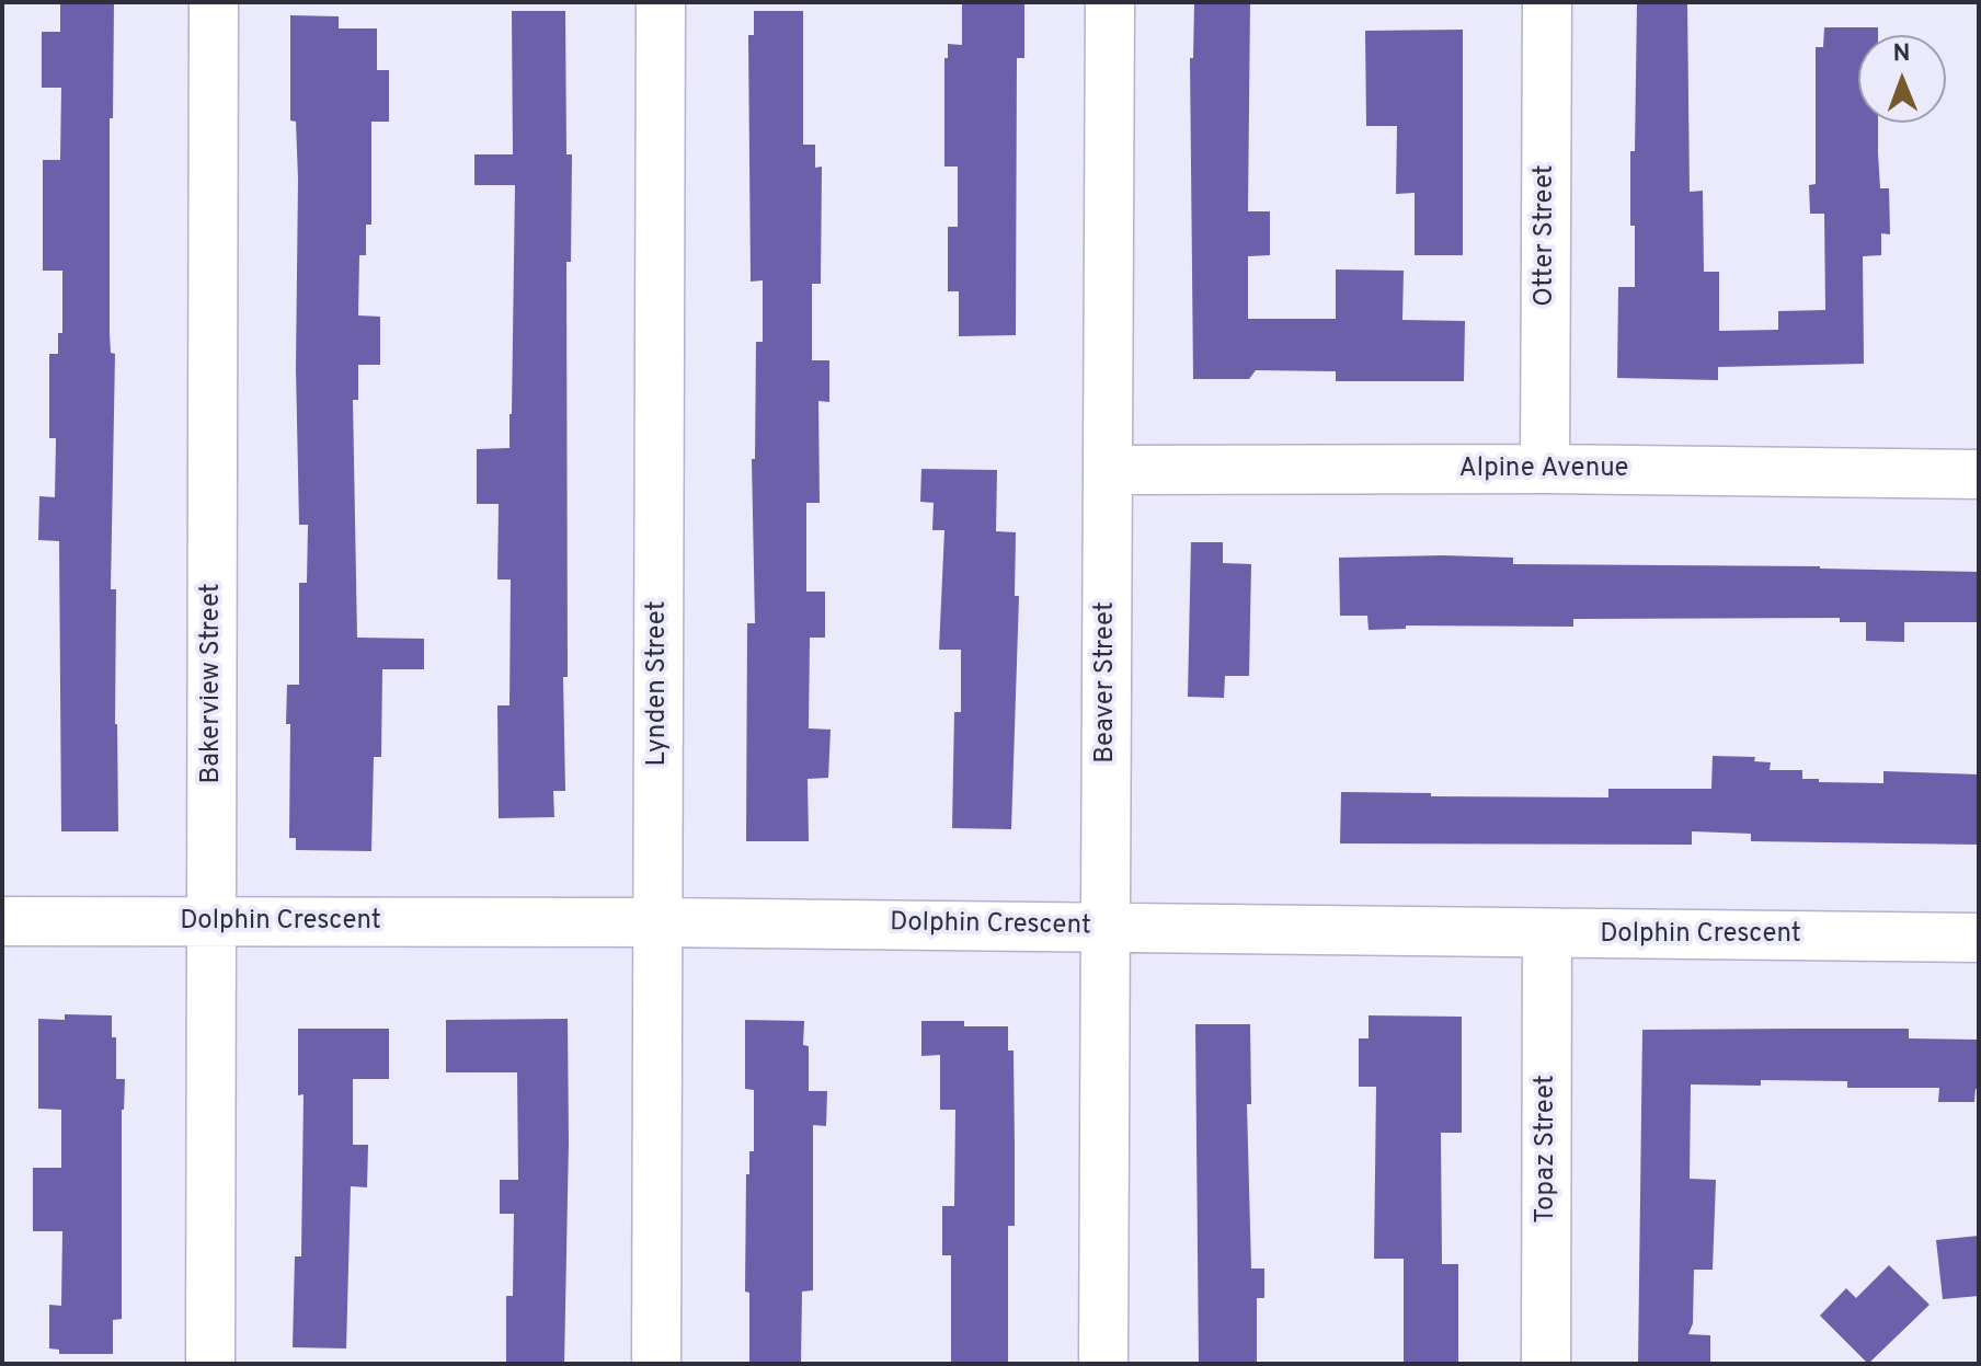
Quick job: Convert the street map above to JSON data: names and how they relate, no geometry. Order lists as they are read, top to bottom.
{
  "streets": {
    "street": [
      "Otter Street",
      "Alpine Avenue",
      "Beaver Street",
      "Bakerview Street",
      "Lynden Street",
      "Dolphin Crescent",
      "Topaz Street"
    ]
  },
  "crossings": [
    ["Otter Street", "Alpine Avenue"],
    ["Alpine Avenue", "Beaver Street"],
    ["Beaver Street", "Dolphin Crescent"],
    ["Bakerview Street", "Dolphin Crescent"],
    ["Lynden Street", "Dolphin Crescent"],
    ["Dolphin Crescent", "Topaz Street"]
  ],
  "north": "top"
}
